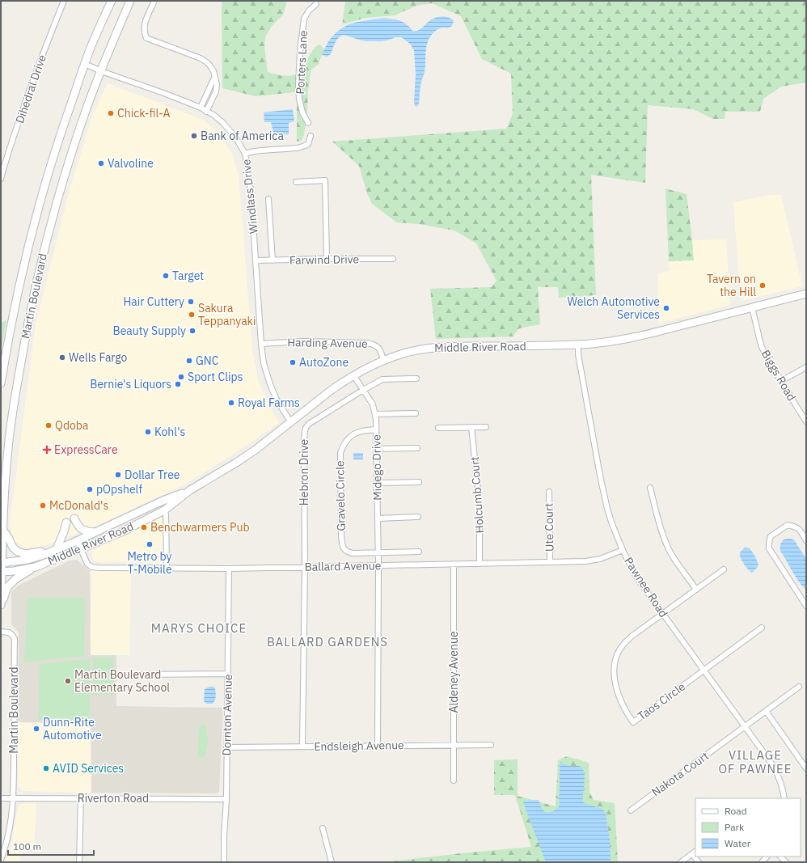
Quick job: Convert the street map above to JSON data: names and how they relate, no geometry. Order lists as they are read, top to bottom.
{
  "streets": {
    "main road": ["Martin Boulevard", "Middle River Road"],
    "street": [
      "Porters Lane",
      "Dihedral Drive",
      "Windlass Drive",
      "Farwind Drive",
      "Harding Avenue",
      "Biggs Road",
      "Midego Drive",
      "Hebron Drive",
      "Holcumb Court",
      "Gravelo Circle",
      "Ute Court",
      "Ballard Avenue",
      "Pawnee Road",
      "Aldeney Avenue",
      "Taos Circle",
      "Dornton Avenue",
      "Endsleigh Avenue",
      "Nakota Court",
      "Riverton Road"
    ]
  },
  "crossings": [
    ["Windlass Drive", "Farwind Drive"],
    ["Windlass Drive", "Martin Boulevard"],
    ["Windlass Drive", "Harding Avenue"],
    ["Windlass Drive", "Middle River Road"],
    ["Martin Boulevard", "Middle River Road"],
    ["Martin Boulevard", "Riverton Road"],
    ["Harding Avenue", "Middle River Road"],
    ["Middle River Road", "Biggs Road"],
    ["Middle River Road", "Midego Drive"],
    ["Middle River Road", "Ballard Avenue"],
    ["Middle River Road", "Pawnee Road"],
    ["Midego Drive", "Hebron Drive"],
    ["Midego Drive", "Gravelo Circle"],
    ["Midego Drive", "Ballard Avenue"],
    ["Midego Drive", "Endsleigh Avenue"],
    ["Hebron Drive", "Ballard Avenue"],
    ["Hebron Drive", "Endsleigh Avenue"],
    ["Holcumb Court", "Ballard Avenue"],
    ["Ute Court", "Ballard Avenue"],
    ["Ballard Avenue", "Pawnee Road"],
    ["Ballard Avenue", "Aldeney Avenue"],
    ["Ballard Avenue", "Dornton Avenue"],
    ["Pawnee Road", "Taos Circle"],
    ["Pawnee Road", "Nakota Court"],
    ["Aldeney Avenue", "Endsleigh Avenue"],
    ["Dornton Avenue", "Endsleigh Avenue"],
    ["Dornton Avenue", "Riverton Road"]
  ],
  "districts": ["MARYS CHOICE", "BALLARD GARDENS", "VILLAGE OF PAWNEE"],
  "places": {
    "other": [
      "Chick-fil-A",
      "Bank of America",
      "Valvoline",
      "Target",
      "Tavern on the Hill",
      "Hair Cuttery",
      "Welch Automotive Services",
      "Sakura Teppanyaki",
      "Beauty Supply",
      "Wells Fargo",
      "GNC",
      "AutoZone",
      "Sport Clips",
      "Bernie's Liquors",
      "Royal Farms",
      "Qdoba",
      "Kohl's",
      "Dollar Tree",
      "pOpshelf",
      "McDonald's",
      "Benchwarmers Pub",
      "Metro by T-Mobile",
      "Martin Boulevard Elementary School",
      "Dunn-Rite Automotive",
      "AVID Services"
    ],
    "health": ["ExpressCare"]
  },
  "legend": ["Road", "Park", "Water"],
  "scale_bar": "100 m"
}
